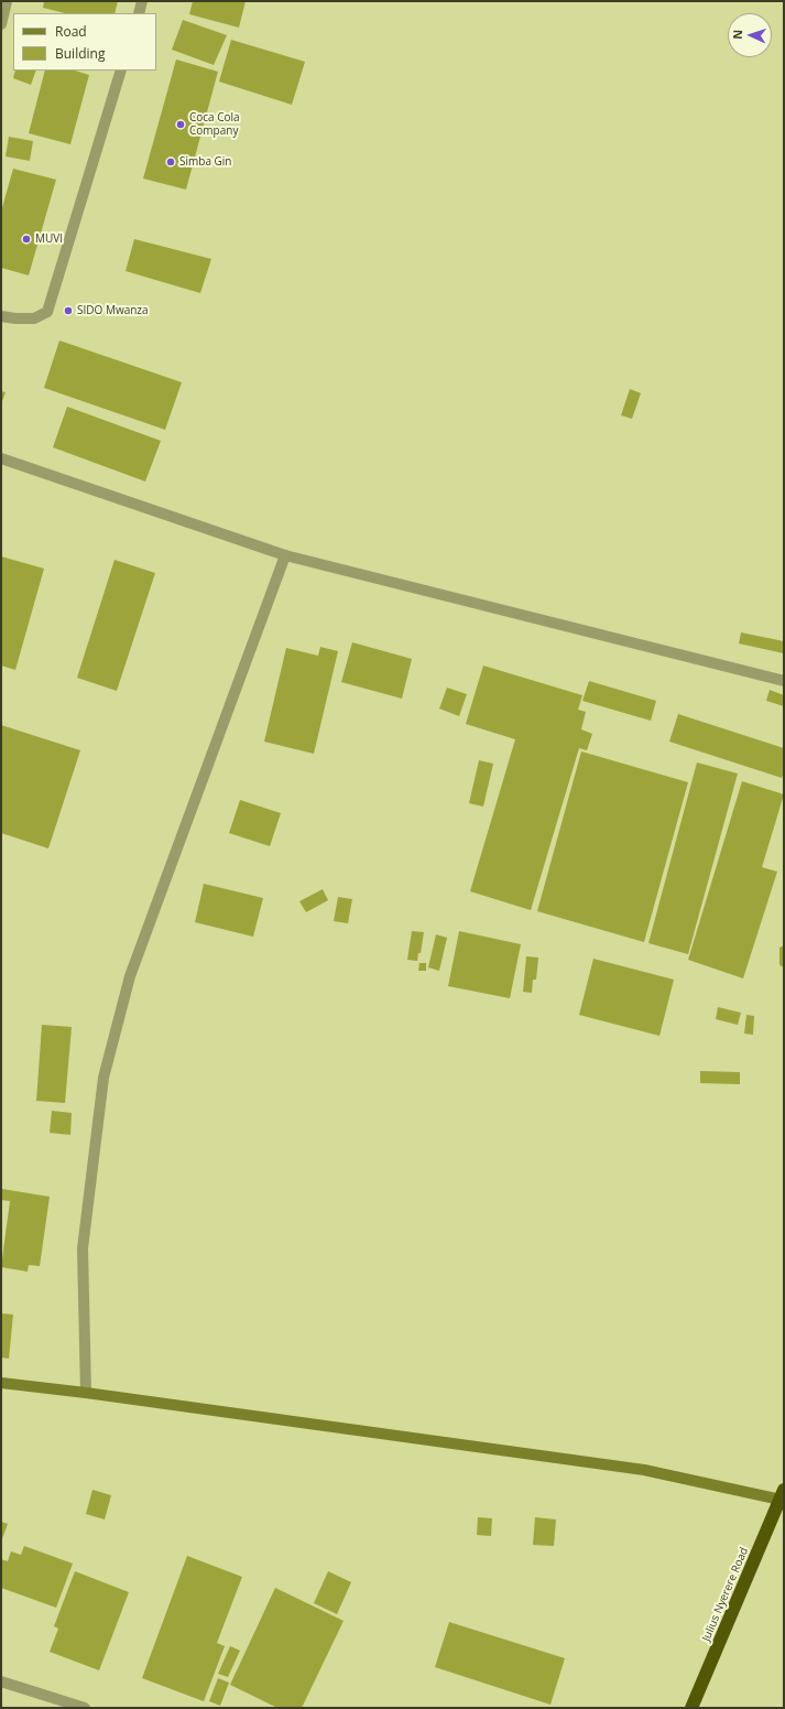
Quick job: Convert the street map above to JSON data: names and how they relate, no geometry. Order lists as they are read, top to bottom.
{
  "streets": {
    "highway": ["Julius Nyerere Road"]
  },
  "places": [
    "Coca Cola Company",
    "Simba Gin",
    "MUVI",
    "SIDO Mwanza"
  ],
  "legend": ["Road", "Building"],
  "north": "left"
}
